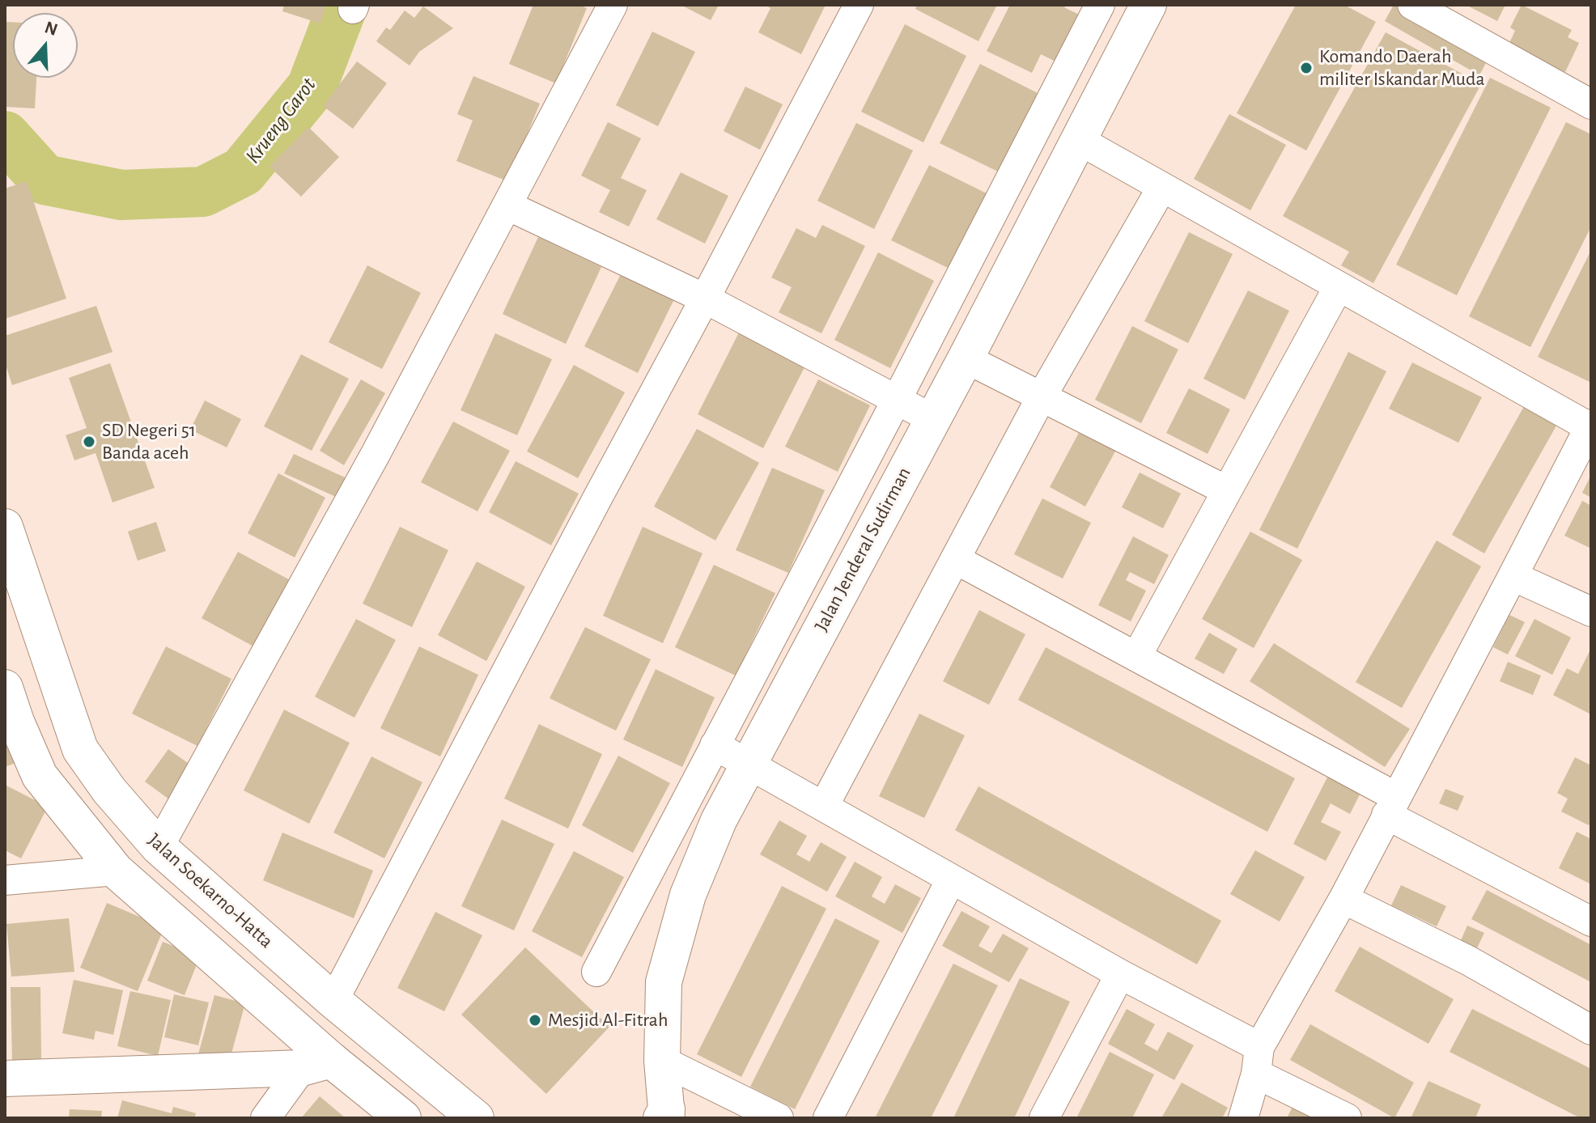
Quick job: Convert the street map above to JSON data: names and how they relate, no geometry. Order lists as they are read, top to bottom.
{
  "streets": {
    "main road": ["Jalan Jenderal Sudirman", "Jalan Soekarno-Hatta"]
  },
  "water": ["Krueng Garot"],
  "places": ["Komando Daerah militer Iskandar Muda", "SD Negeri 51 Banda aceh", "Mesjid Al-Fitrah"],
  "north": "top"
}
